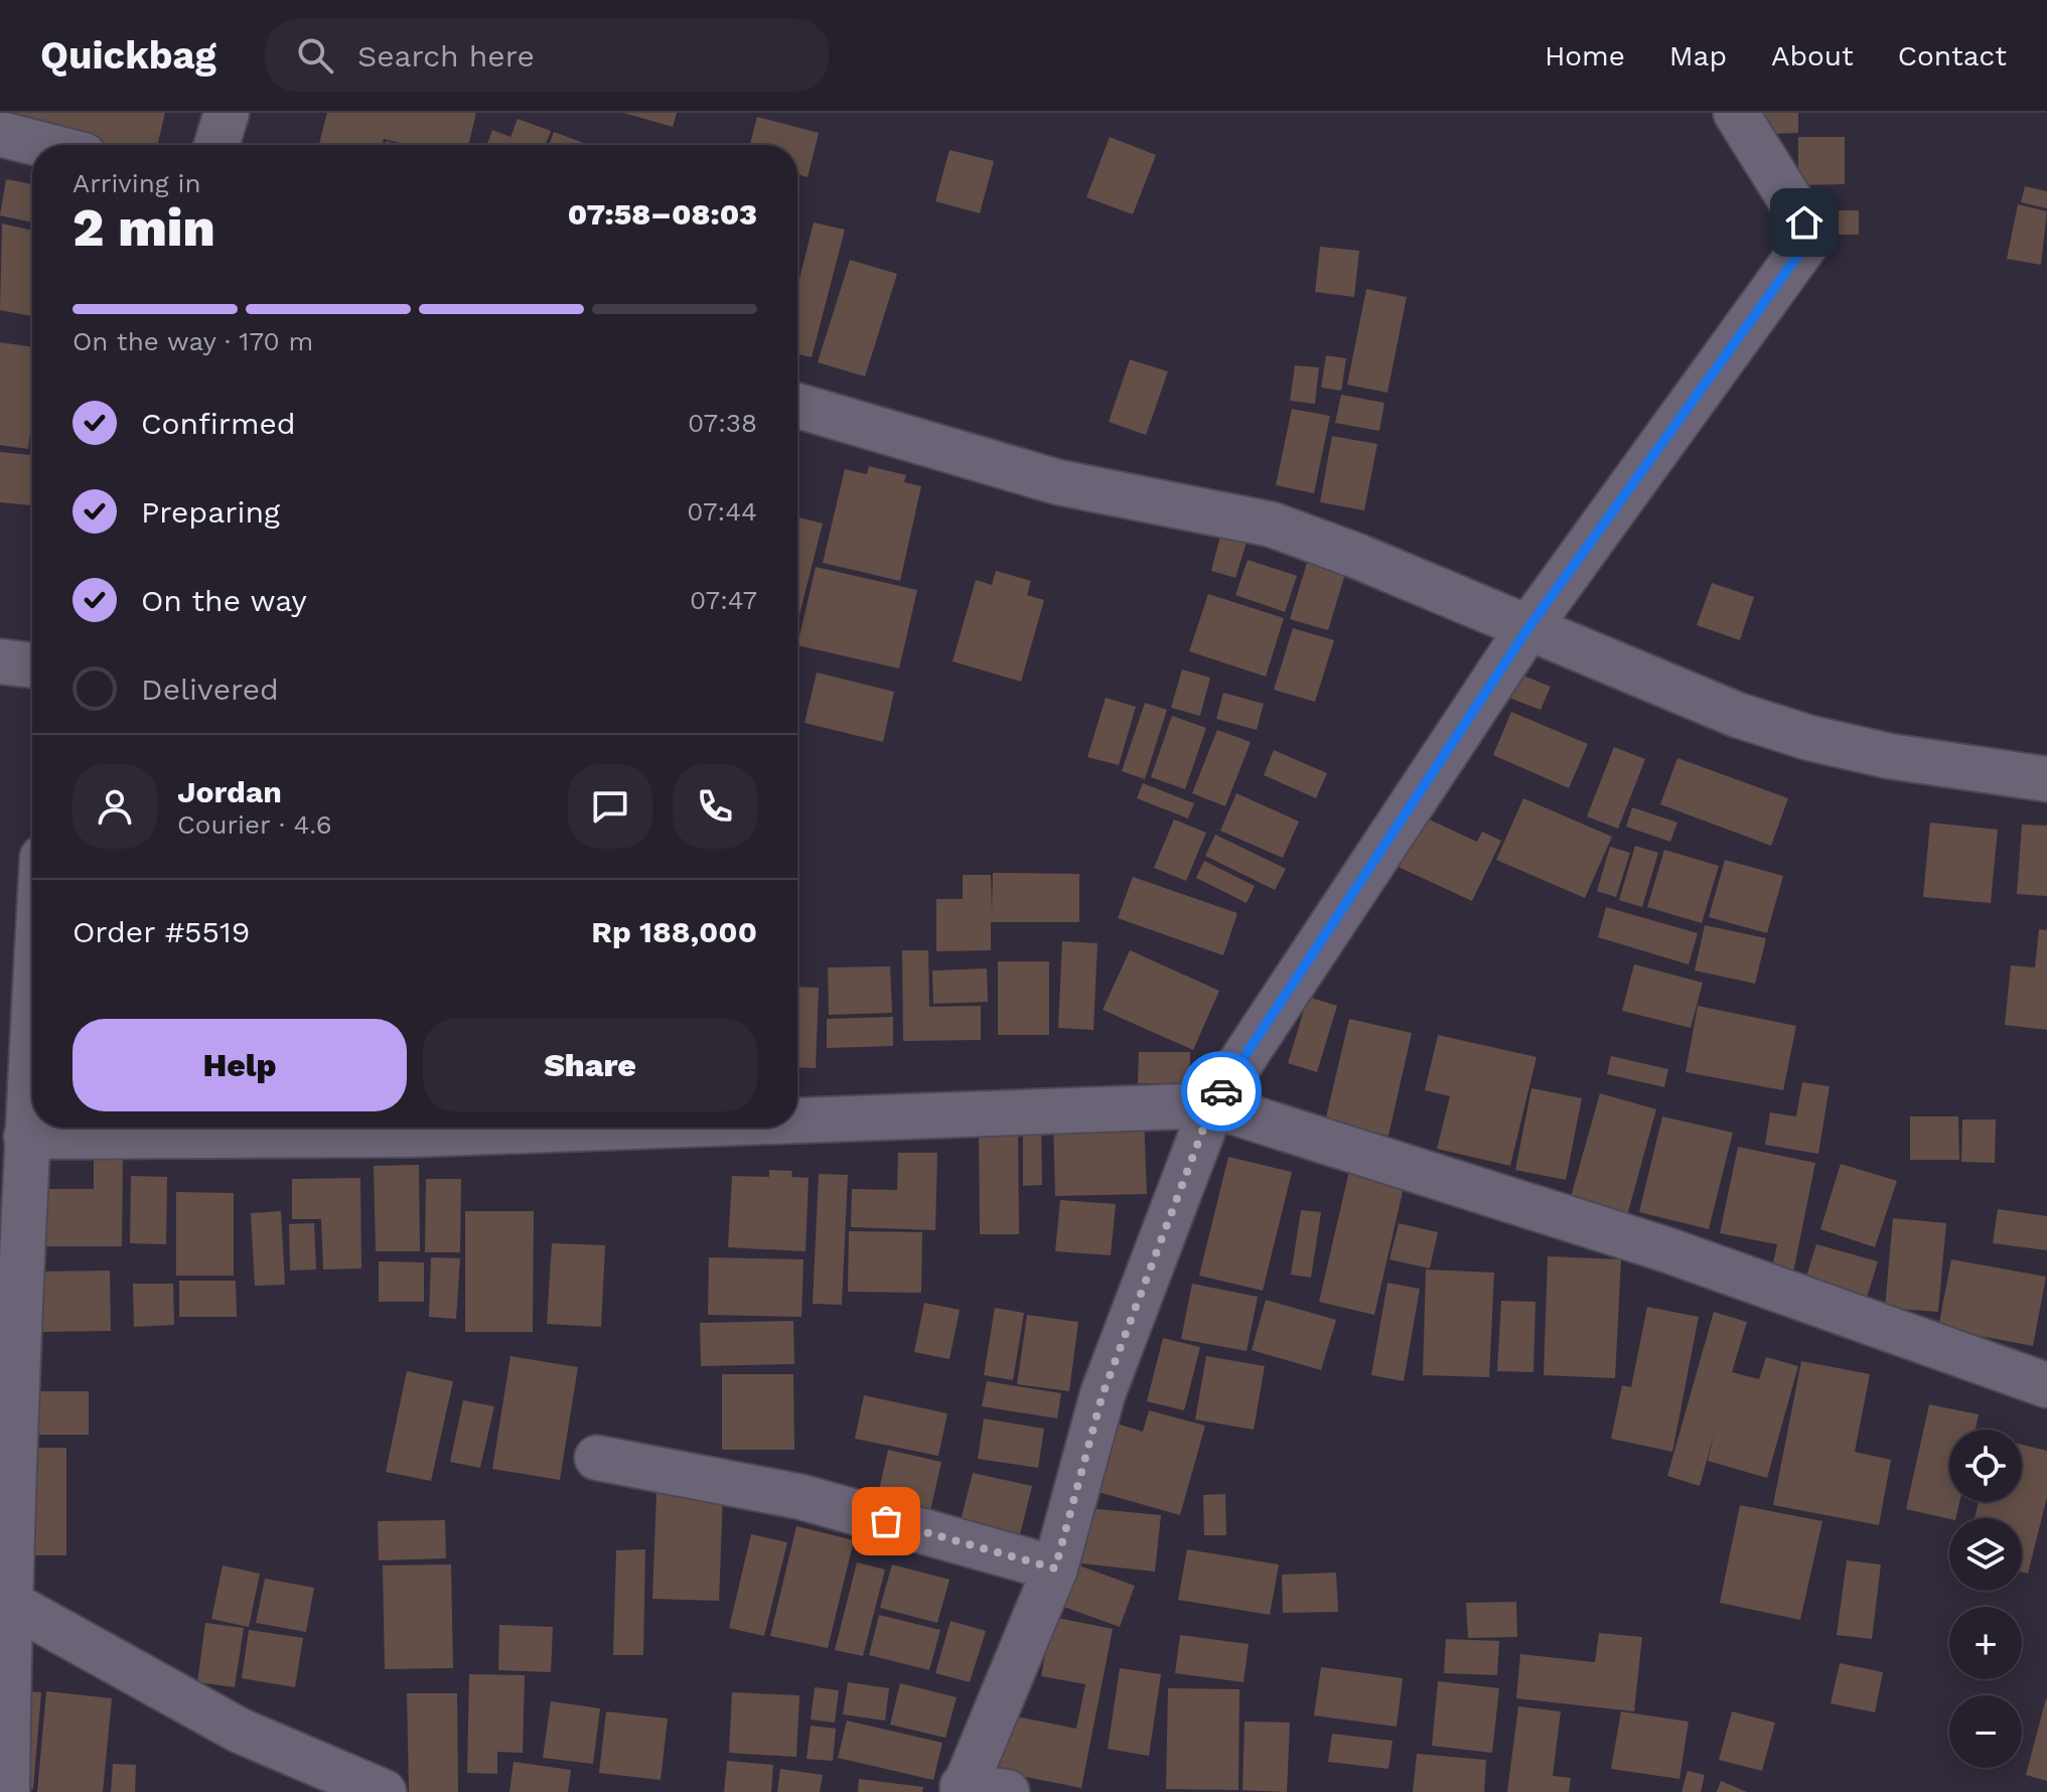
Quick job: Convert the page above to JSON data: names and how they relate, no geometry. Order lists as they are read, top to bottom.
{
  "page": {
    "header": "Quickbag",
    "search": "Search here",
    "nav": [
      "Home",
      "Map",
      "About",
      "Contact"
    ],
    "heading": ["2 min", "Arriving in", "07:58–08:03"],
    "panel": [
      "Jordan",
      "Courier · 4.6",
      "Order #5519",
      "Rp 188,000"
    ],
    "bar": "On the way · 170 m",
    "list": [
      ["Confirmed", "07:38"],
      ["Preparing", "07:44"],
      ["On the way", "07:47"],
      "Delivered"
    ],
    "buttons": ["Help", "Share"],
    "map_buttons": ["+", "−"]
  }
}
